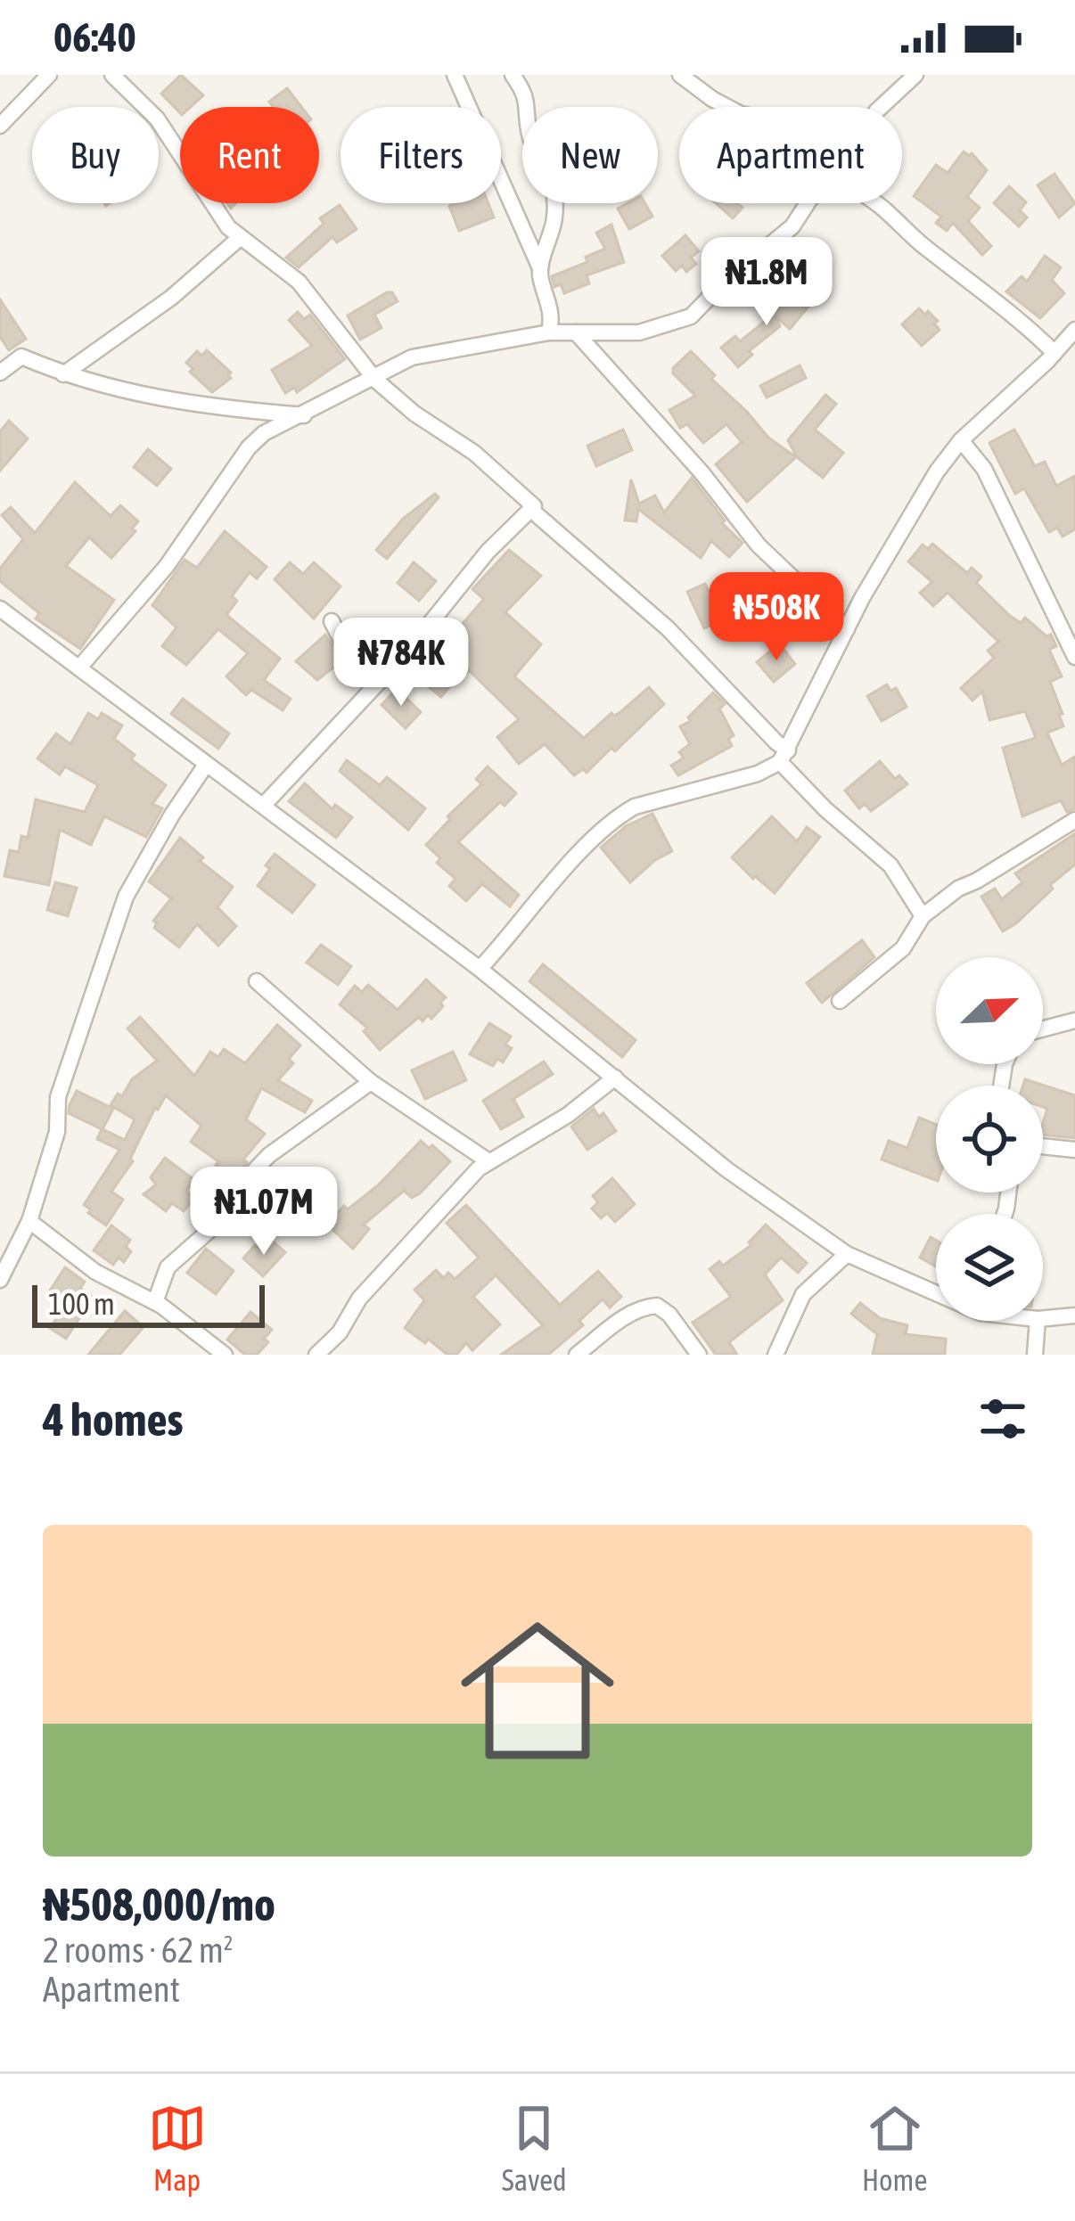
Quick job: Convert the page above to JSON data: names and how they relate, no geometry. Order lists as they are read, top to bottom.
{
  "scale_bar": "100 m",
  "north": "top right",
  "page": {
    "status": "06:40",
    "chip": [
      "Buy",
      "Rent",
      "Filters",
      "New",
      "Apartment"
    ],
    "price": [
      "₦1.8M",
      "₦508K",
      "₦784K",
      "₦1.07M"
    ],
    "scale": "100 m",
    "heading": "4 homes",
    "list": [
      {
        "name": "₦508,000/mo",
        "note": "2 rooms · 62 m² · Apartment"
      }
    ],
    "tabs": ["Map", "Saved", "Home"]
  }
}
